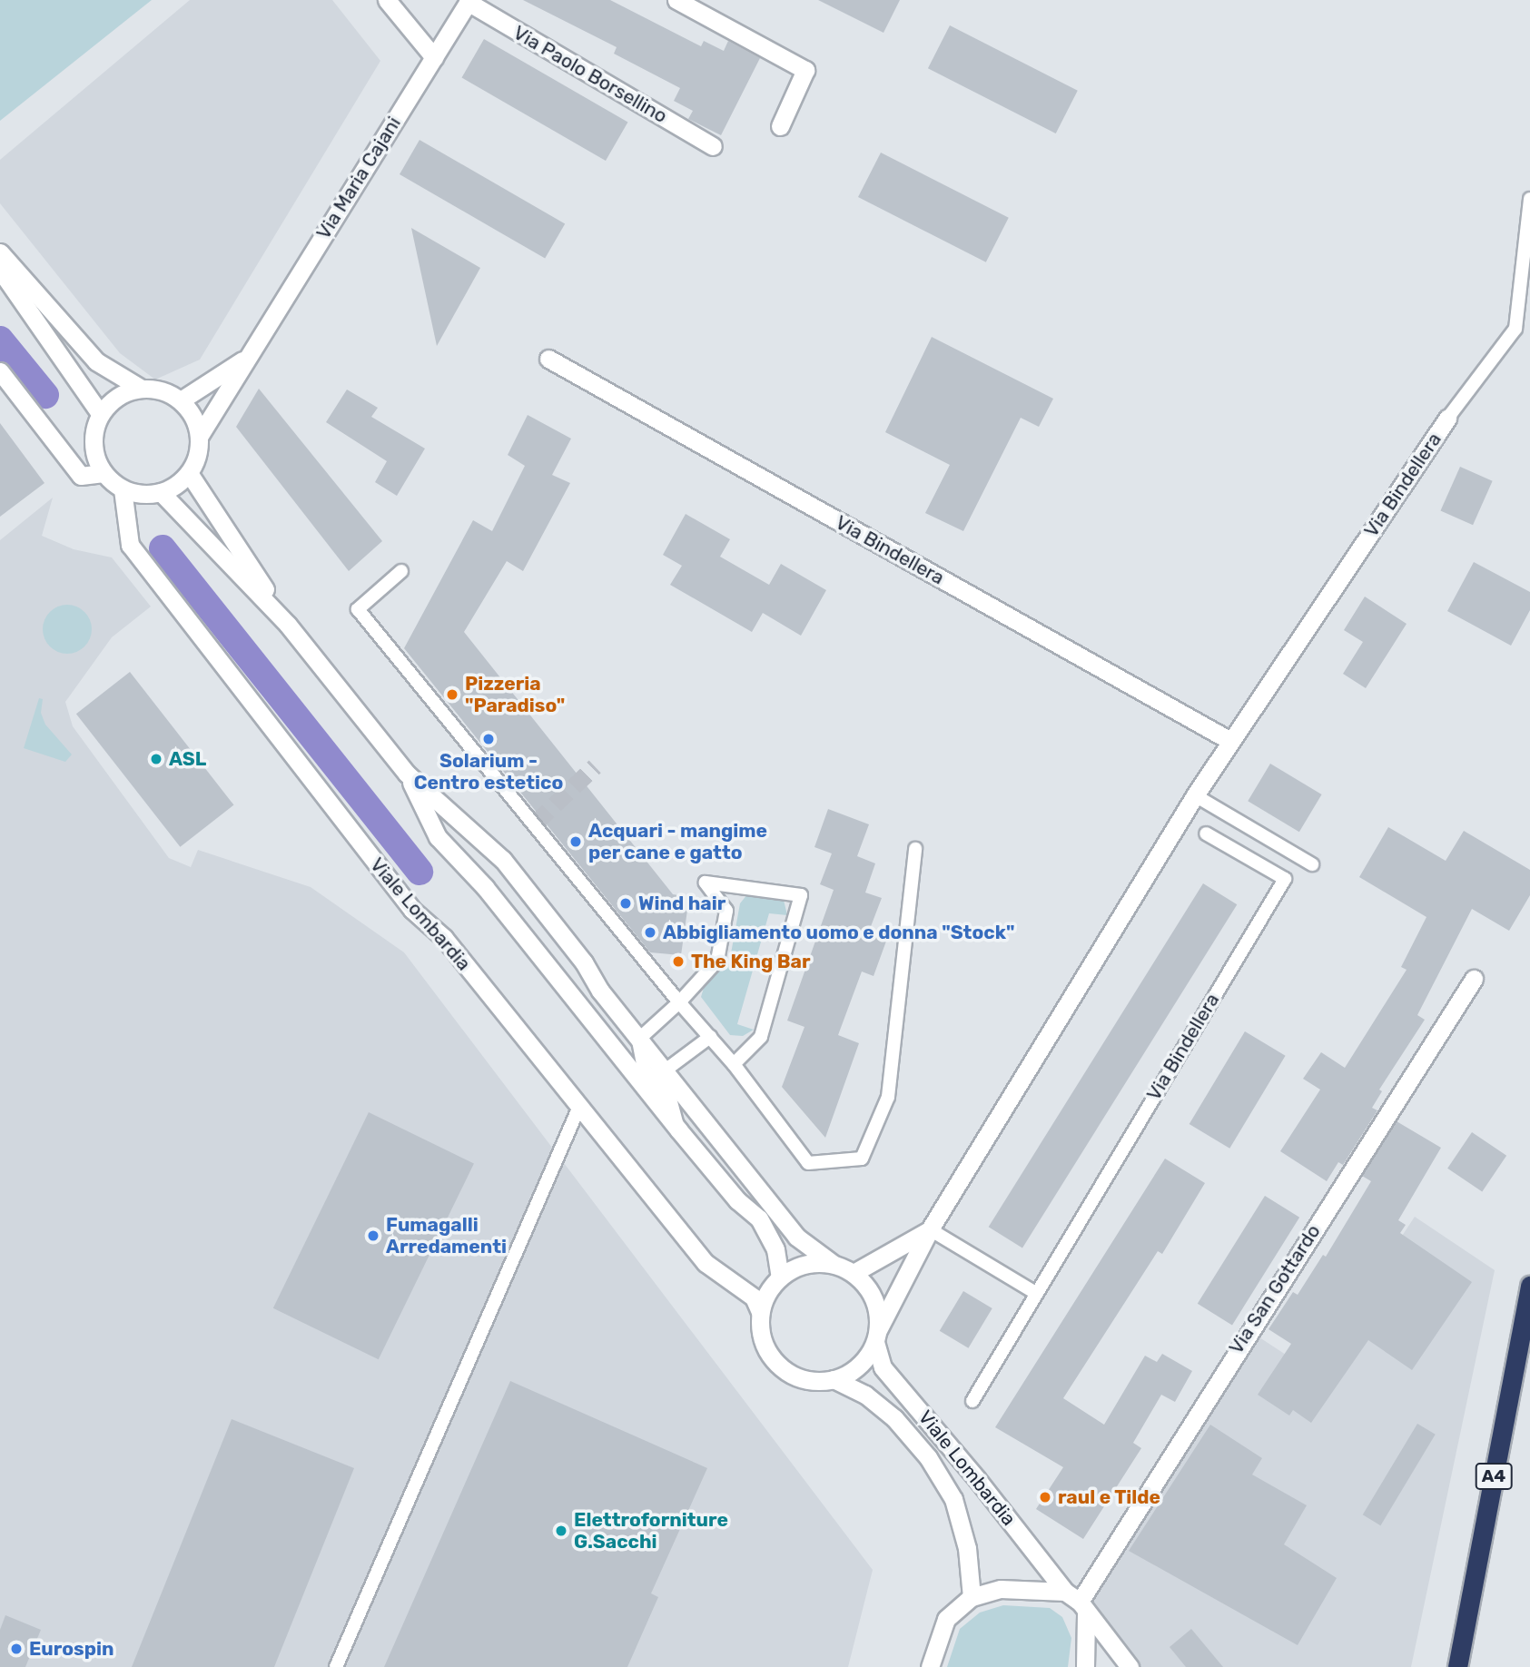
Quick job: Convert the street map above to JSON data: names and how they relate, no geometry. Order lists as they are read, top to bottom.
{
  "streets": {
    "highway": ["A4"],
    "street": [
      "Via Paolo Borsellino",
      "Via Maria Cajani",
      "Via Bindellera",
      "Viale Lombardia",
      "Via San Gottardo"
    ]
  },
  "crossings": [
    ["Via Paolo Borsellino", "Via Maria Cajani"],
    ["Via Maria Cajani", "Viale Lombardia"],
    ["Via Bindellera", "Viale Lombardia"],
    ["Viale Lombardia", "Via San Gottardo"]
  ],
  "places": [
    "Pizzeria \"Paradiso\"",
    "Solarium - Centro estetico",
    "ASL",
    "Acquari - mangime per cane e gatto",
    "Wind hair",
    "Abbigliamento uomo e donna \"Stock\"",
    "The King Bar",
    "Fumagalli Arredamenti",
    "raul e Tilde",
    "Elettroforniture G.Sacchi",
    "Eurospin"
  ]
}
